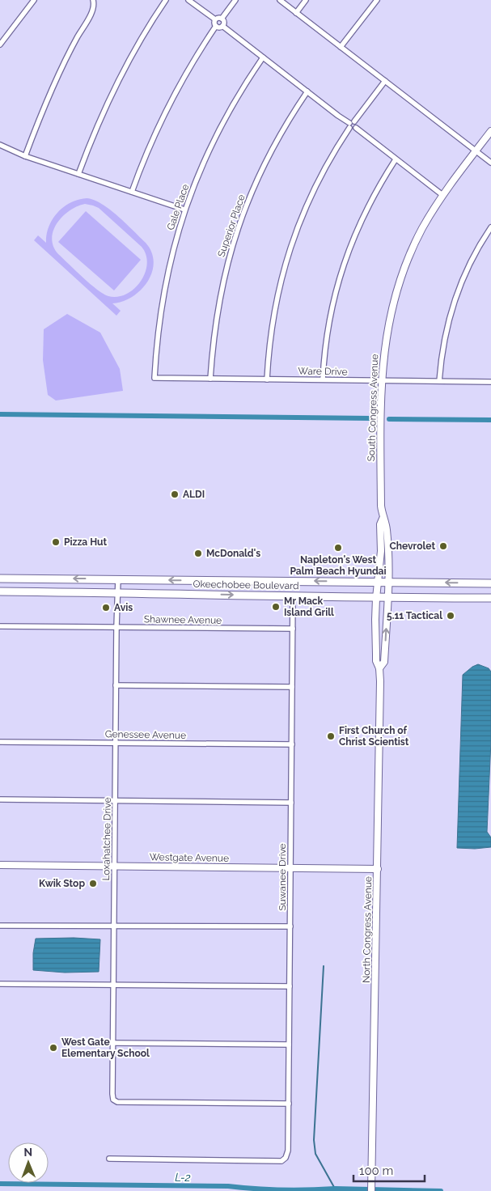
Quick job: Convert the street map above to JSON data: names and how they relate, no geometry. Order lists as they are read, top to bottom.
{
  "streets": {
    "main road": ["Okeechobee Boulevard"],
    "street": [
      "Gale Place",
      "Superior Place",
      "Ware Drive",
      "South Congress Avenue",
      "Shawnee Avenue",
      "Genessee Avenue",
      "Loxahatchee Drive",
      "Westgate Avenue",
      "Suwanee Drive",
      "North Congress Avenue"
    ]
  },
  "crossings": [
    ["Gale Place", "Ware Drive"],
    ["Superior Place", "Ware Drive"],
    ["Ware Drive", "South Congress Avenue"],
    ["South Congress Avenue", "Okeechobee Boulevard"],
    ["South Congress Avenue", "North Congress Avenue"],
    ["Okeechobee Boulevard", "Loxahatchee Drive"],
    ["Okeechobee Boulevard", "Suwanee Drive"],
    ["Okeechobee Boulevard", "North Congress Avenue"],
    ["Shawnee Avenue", "Loxahatchee Drive"],
    ["Shawnee Avenue", "Suwanee Drive"],
    ["Genessee Avenue", "Loxahatchee Drive"],
    ["Genessee Avenue", "Suwanee Drive"],
    ["Loxahatchee Drive", "Westgate Avenue"],
    ["Loxahatchee Drive", "Suwanee Drive"],
    ["Westgate Avenue", "Suwanee Drive"],
    ["Westgate Avenue", "North Congress Avenue"]
  ],
  "water": ["L-2"],
  "places": [
    "ALDI",
    "Pizza Hut",
    "Chevrolet",
    "Napleton's West Palm Beach Hyundai",
    "McDonald's",
    "Mr Mack Island Grill",
    "Avis",
    "5.11 Tactical",
    "First Church of Christ Scientist",
    "Kwik Stop",
    "West Gate Elementary School"
  ],
  "scale_bar": "100 m",
  "north": "top"
}
